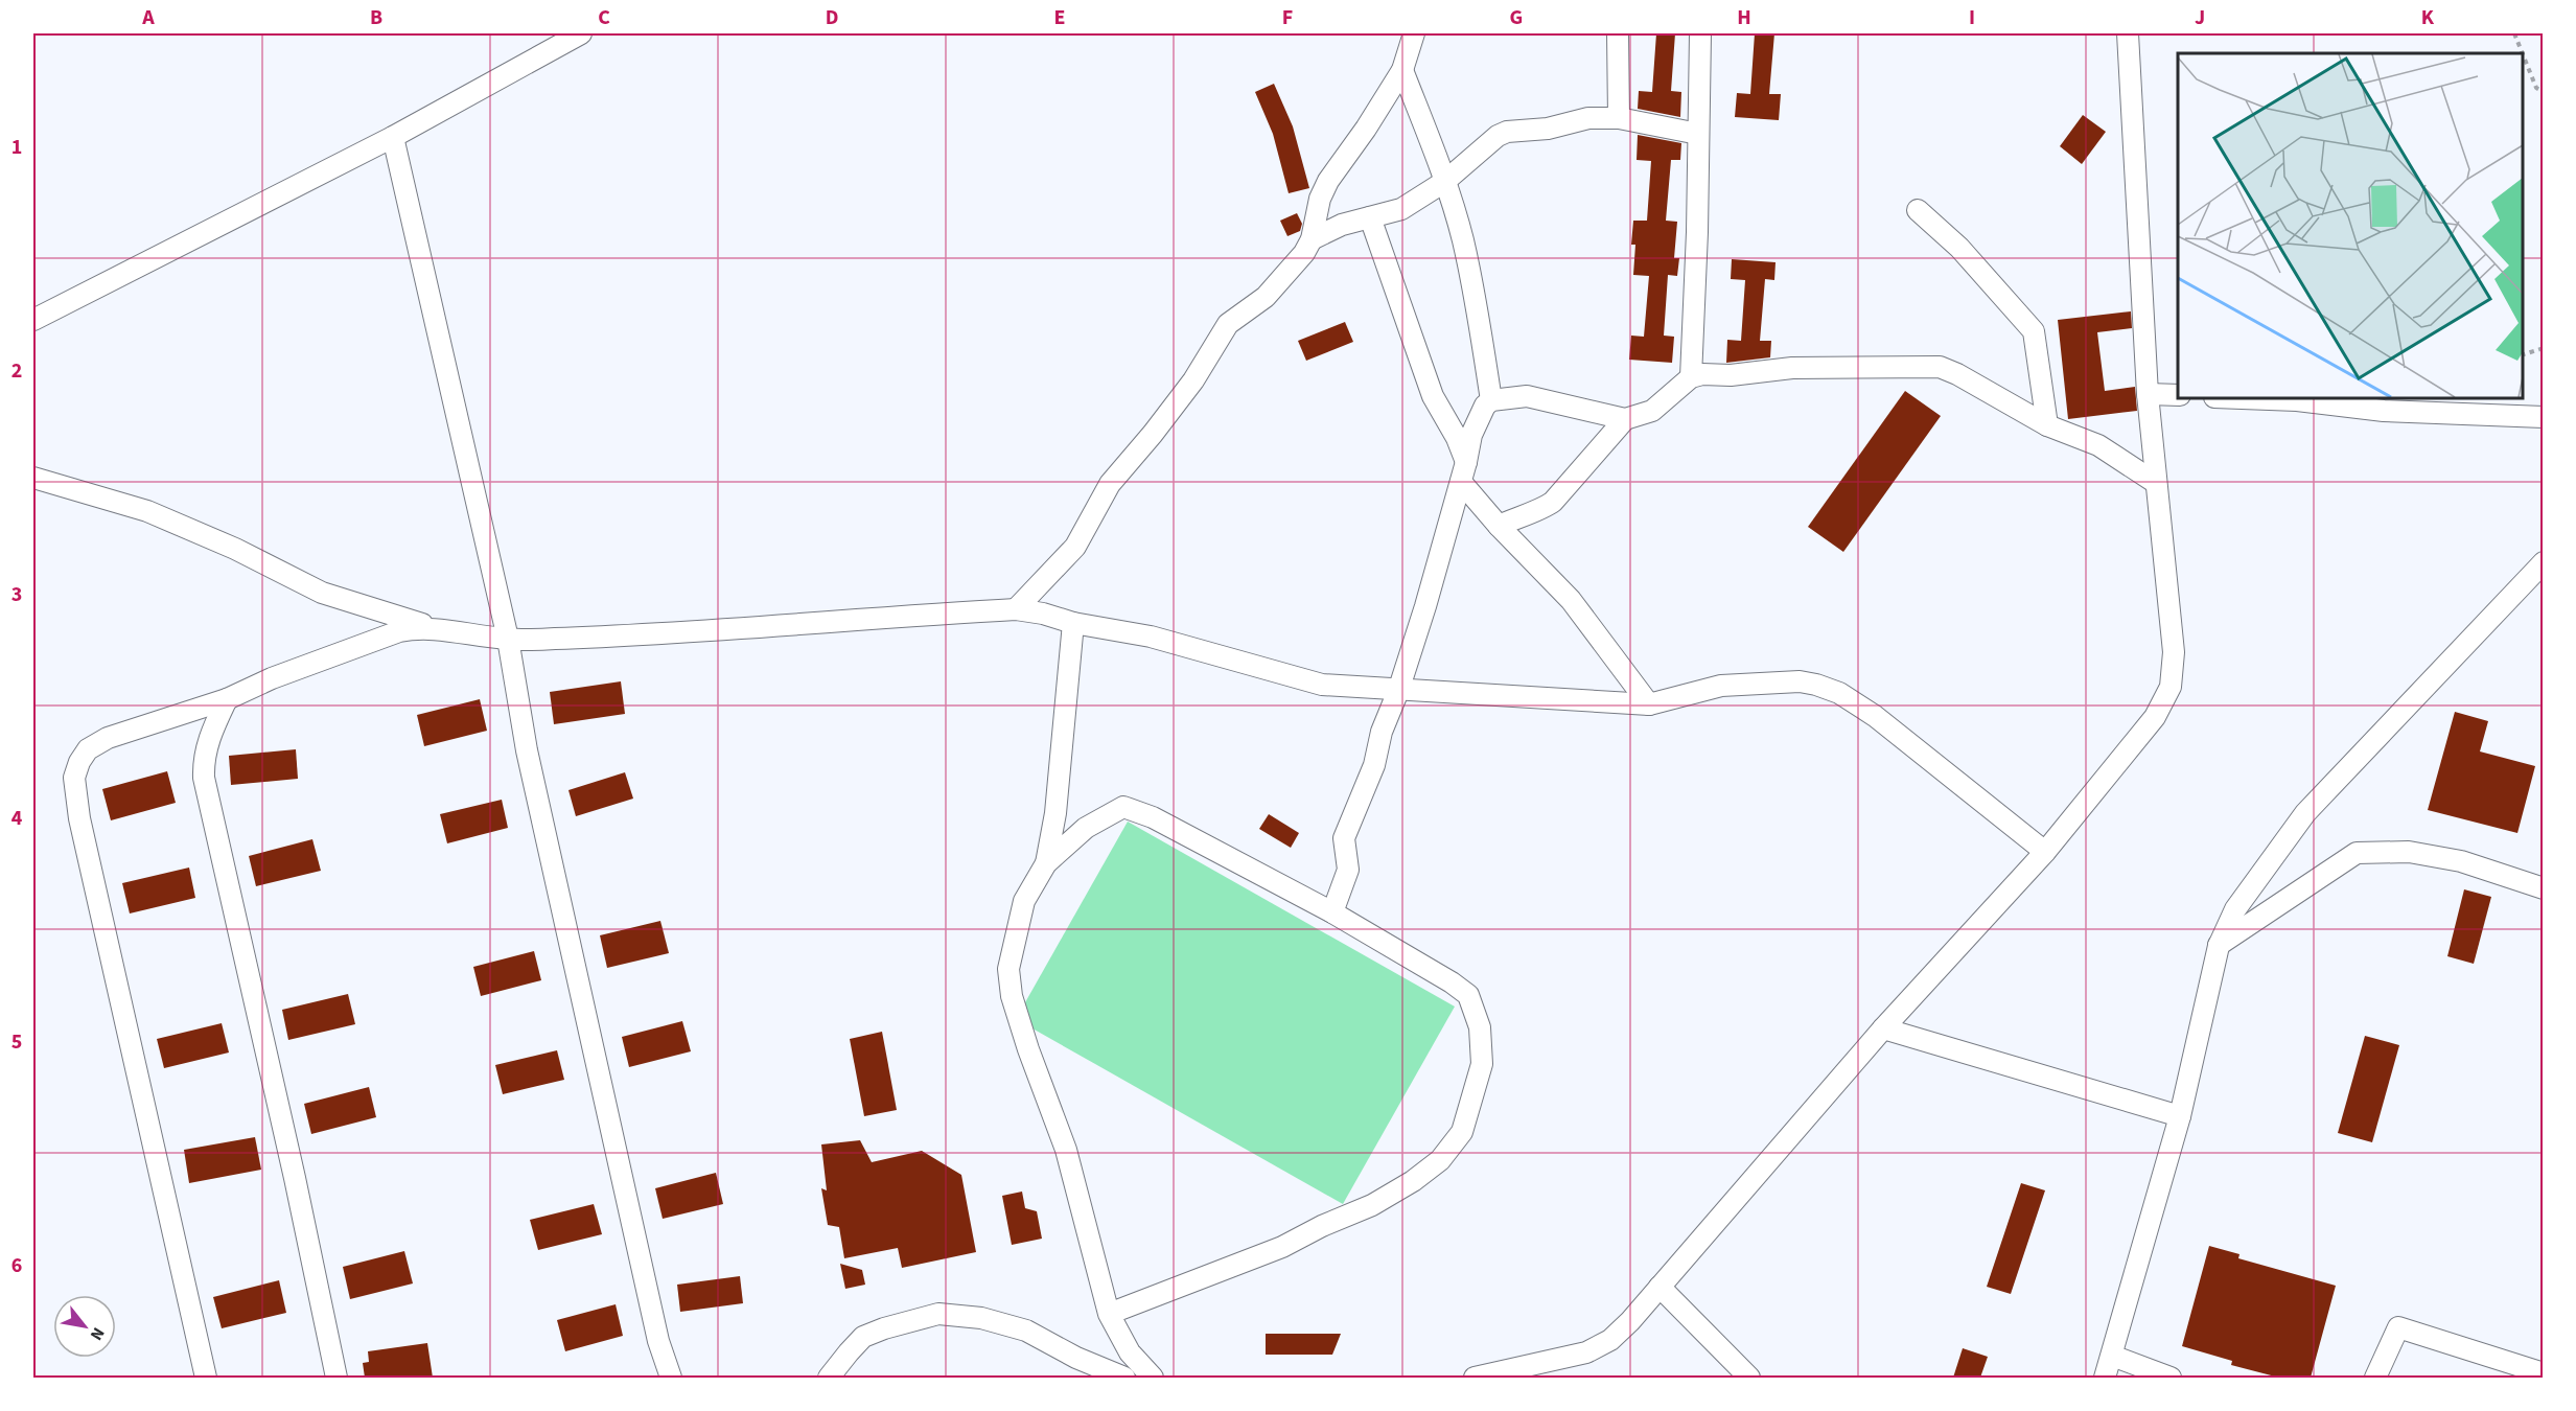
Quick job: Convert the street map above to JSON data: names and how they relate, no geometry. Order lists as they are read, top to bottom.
{
  "north": "bottom right",
  "grid": {
    "columns": [
      "A",
      "B",
      "C",
      "D",
      "E",
      "F",
      "G",
      "H",
      "I",
      "J",
      "K"
    ],
    "rows": [
      "1",
      "2",
      "3",
      "4",
      "5",
      "6"
    ]
  }
}
